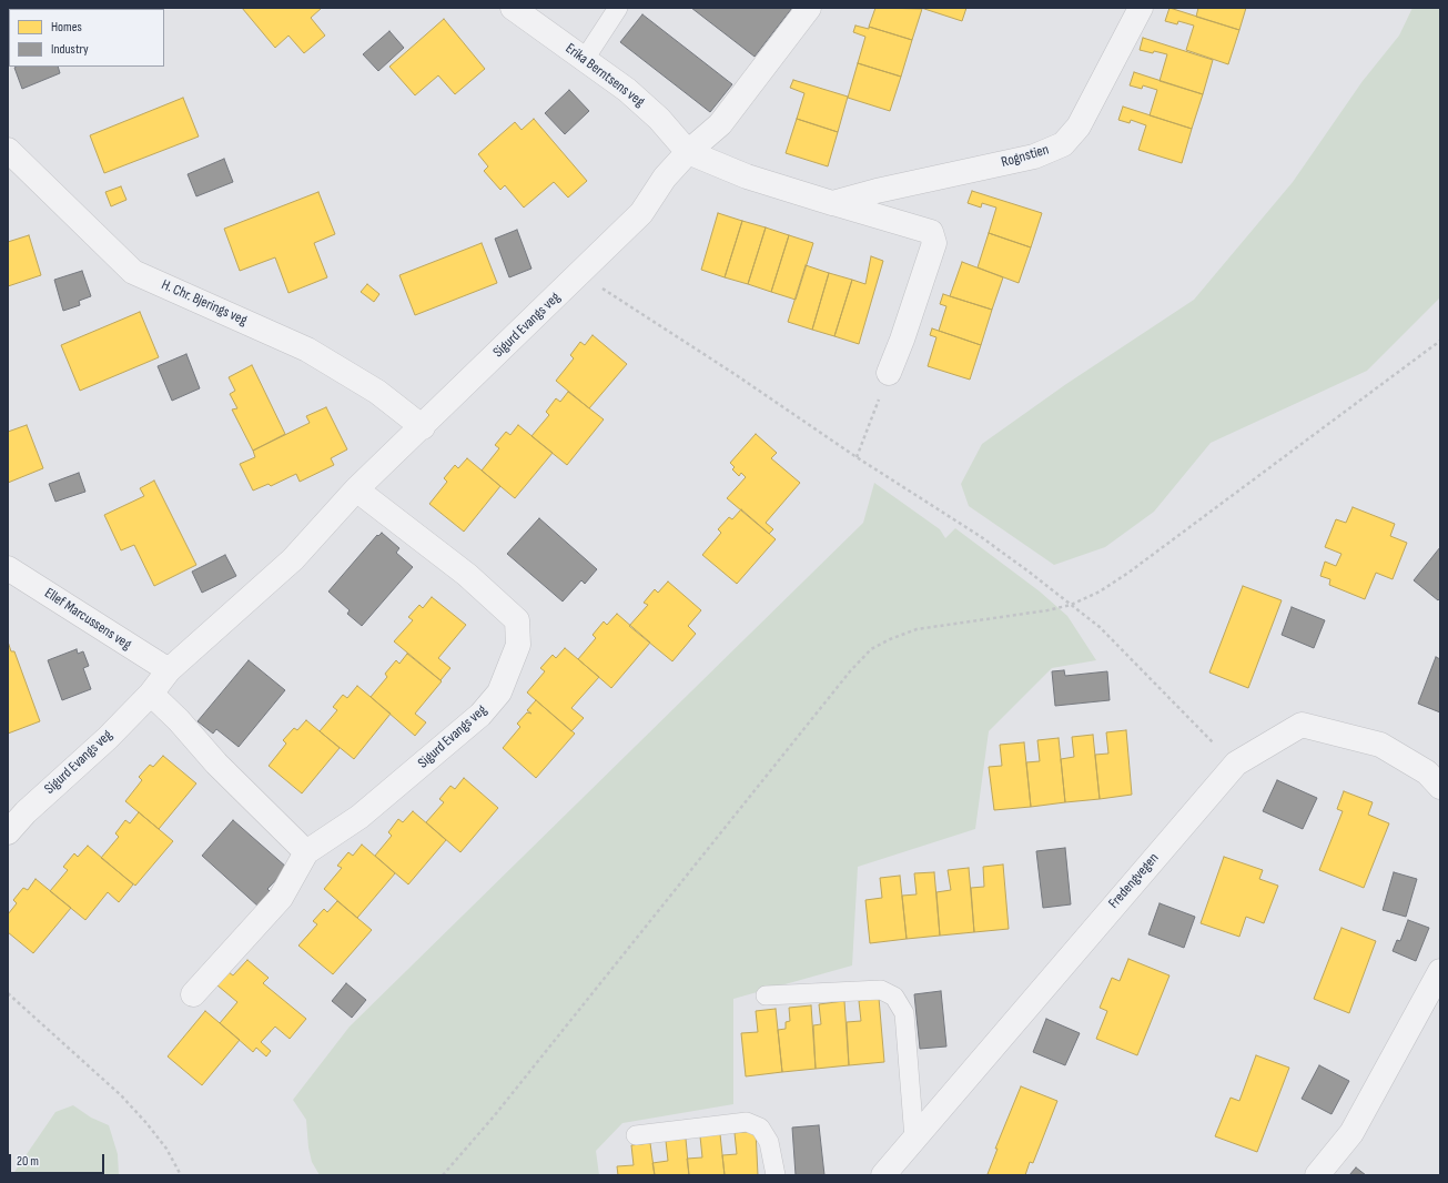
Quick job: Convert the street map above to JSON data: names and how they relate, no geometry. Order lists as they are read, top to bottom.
{
  "streets": {
    "street": [
      "Erika Berntsens veg",
      "Rognstien",
      "H. Chr. Bjerings veg",
      "Sigurd Evangs veg",
      "Ellef Marcussens veg",
      "Fredengvegen"
    ]
  },
  "crossings": [
    ["Erika Berntsens veg", "Sigurd Evangs veg"],
    ["H. Chr. Bjerings veg", "Sigurd Evangs veg"],
    ["Sigurd Evangs veg", "Ellef Marcussens veg"]
  ],
  "legend": ["Homes", "Industry"],
  "scale_bar": "20 m"
}
